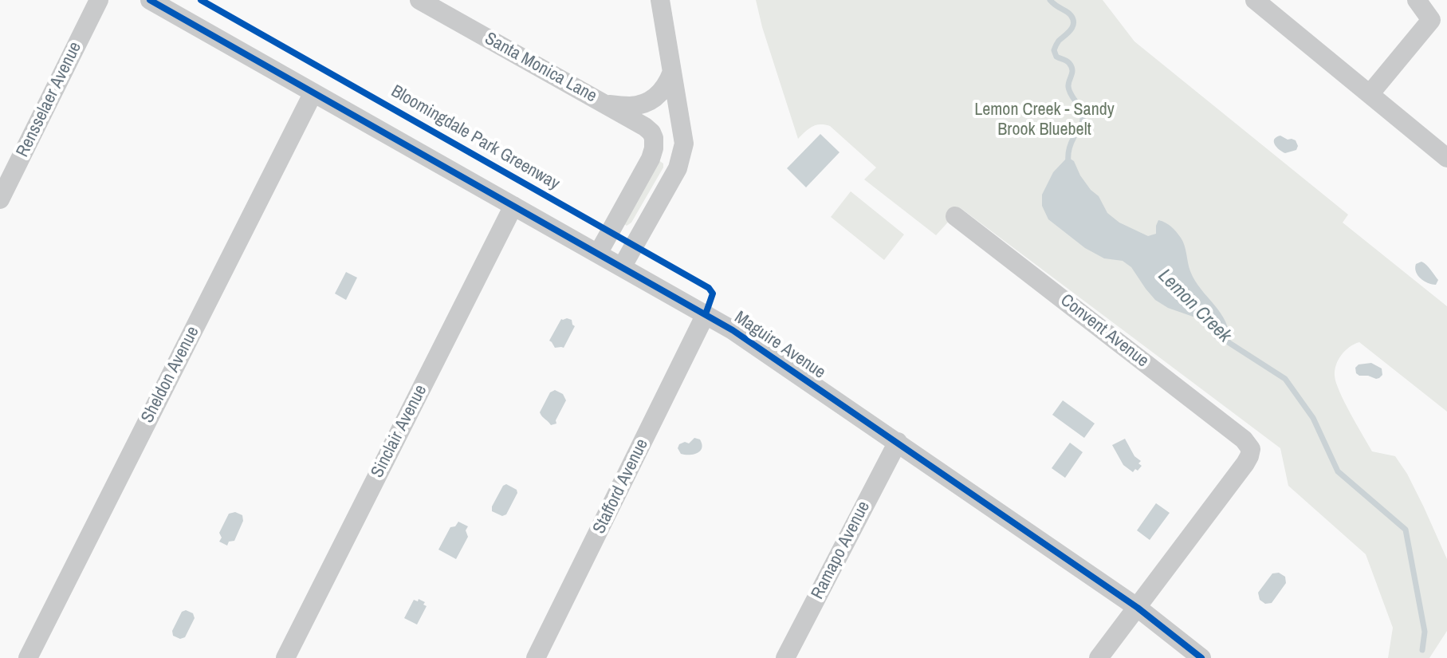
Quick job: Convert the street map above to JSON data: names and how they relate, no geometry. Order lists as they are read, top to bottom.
{
  "streets": {
    "street": [
      "Santa Monica Lane",
      "Rensselaer Avenue",
      "Convent Avenue",
      "Maguire Avenue",
      "Sheldon Avenue",
      "Sinclair Avenue",
      "Stafford Avenue",
      "Ramapo Avenue"
    ],
    "cycle path": ["Bloomingdale Park Greenway"]
  },
  "crossings": [
    ["Santa Monica Lane", "Maguire Avenue"],
    ["Convent Avenue", "Maguire Avenue"],
    ["Maguire Avenue", "Sheldon Avenue"],
    ["Maguire Avenue", "Sinclair Avenue"],
    ["Maguire Avenue", "Stafford Avenue"],
    ["Maguire Avenue", "Ramapo Avenue"]
  ],
  "water": ["Lemon Creek"],
  "parks": ["Lemon Creek - Sandy Brook Bluebelt"]
}
